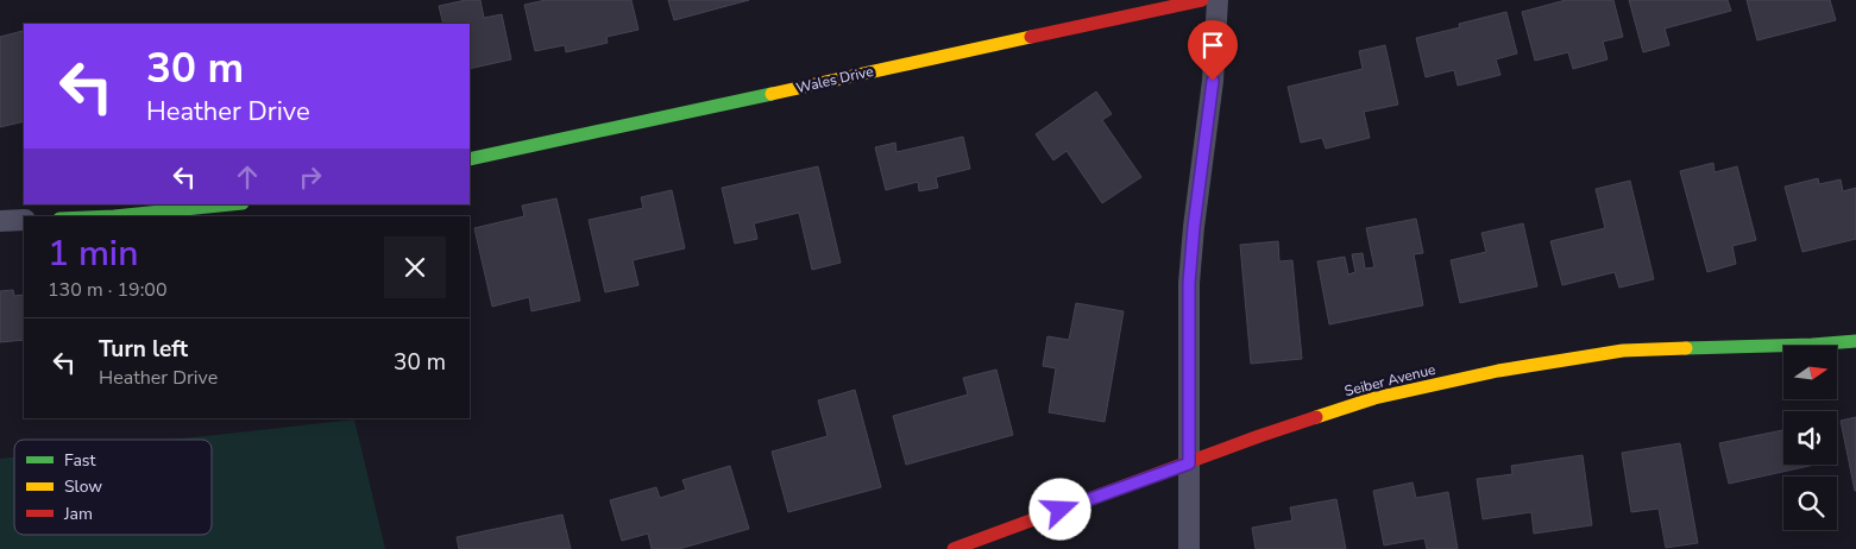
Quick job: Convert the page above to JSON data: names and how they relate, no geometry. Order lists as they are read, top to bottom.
{
  "streets": {
    "street": ["Wales Drive", "Seiber Avenue"]
  },
  "legend": ["Fast", "Slow", "Jam"],
  "north": "right",
  "page": {
    "turn": ["30 m", "Heather Drive"],
    "heading": ["1 min", "130 m · 19:00"],
    "list": [
      {
        "name": "Turn left",
        "note": "Heather Drive",
        "value": "30 m"
      }
    ]
  }
}
